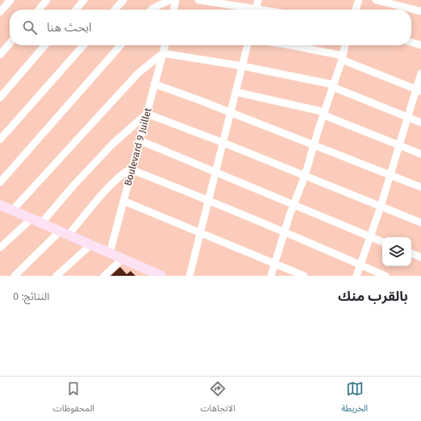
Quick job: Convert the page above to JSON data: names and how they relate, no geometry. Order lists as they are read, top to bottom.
{
  "streets": {
    "street": ["Boulevard 9 Juillet"]
  },
  "page": {
    "search": "ابحث هنا",
    "heading": ["بالقرب منك", "النتائج: 0"],
    "nav": ["الخريطة", "الاتجاهات", "المحفوظات"]
  }
}
